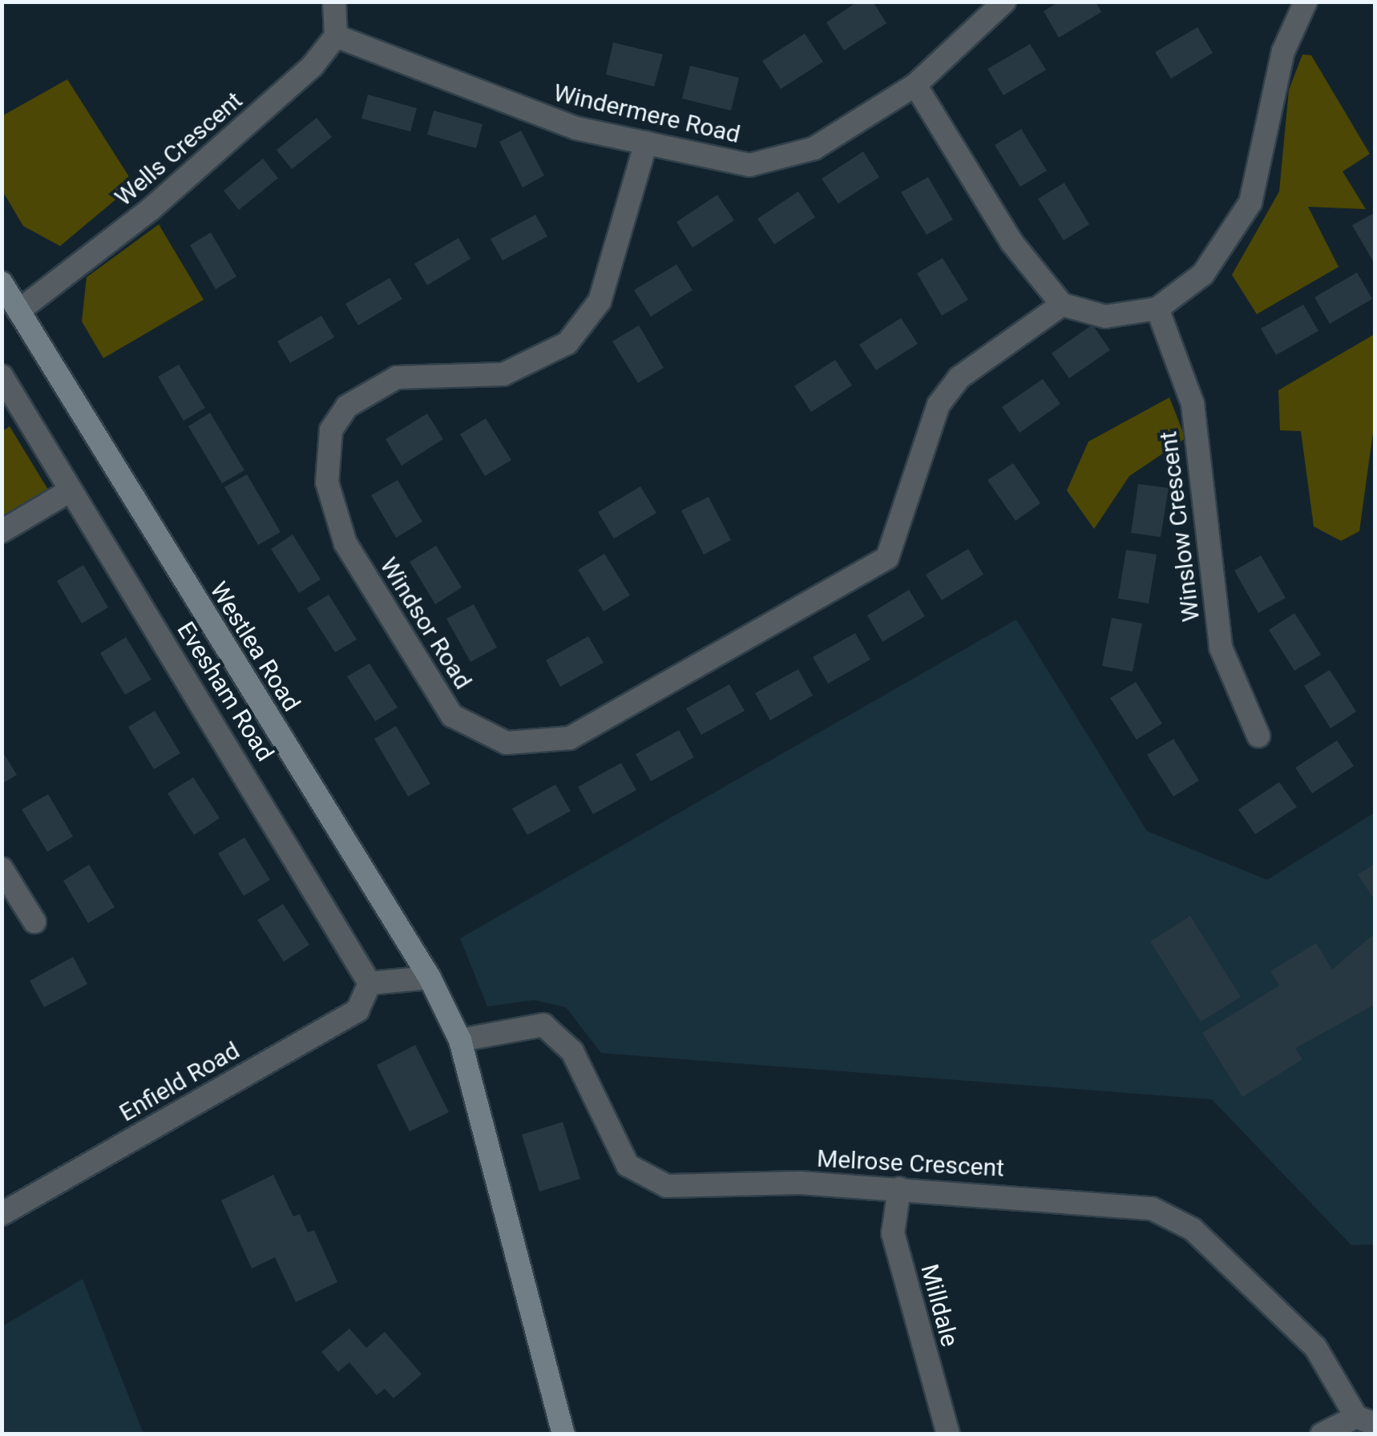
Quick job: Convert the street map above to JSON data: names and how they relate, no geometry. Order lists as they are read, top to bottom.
{
  "streets": {
    "main road": ["Westlea Road"],
    "street": [
      "Windermere Road",
      "Wells Crescent",
      "Winslow Crescent",
      "Windsor Road",
      "Evesham Road",
      "Enfield Road",
      "Melrose Crescent",
      "Milldale"
    ]
  },
  "crossings": [
    ["Windermere Road", "Wells Crescent"],
    ["Windermere Road", "Windsor Road"],
    ["Wells Crescent", "Westlea Road"],
    ["Westlea Road", "Melrose Crescent"],
    ["Evesham Road", "Enfield Road"],
    ["Melrose Crescent", "Milldale"]
  ]
}
